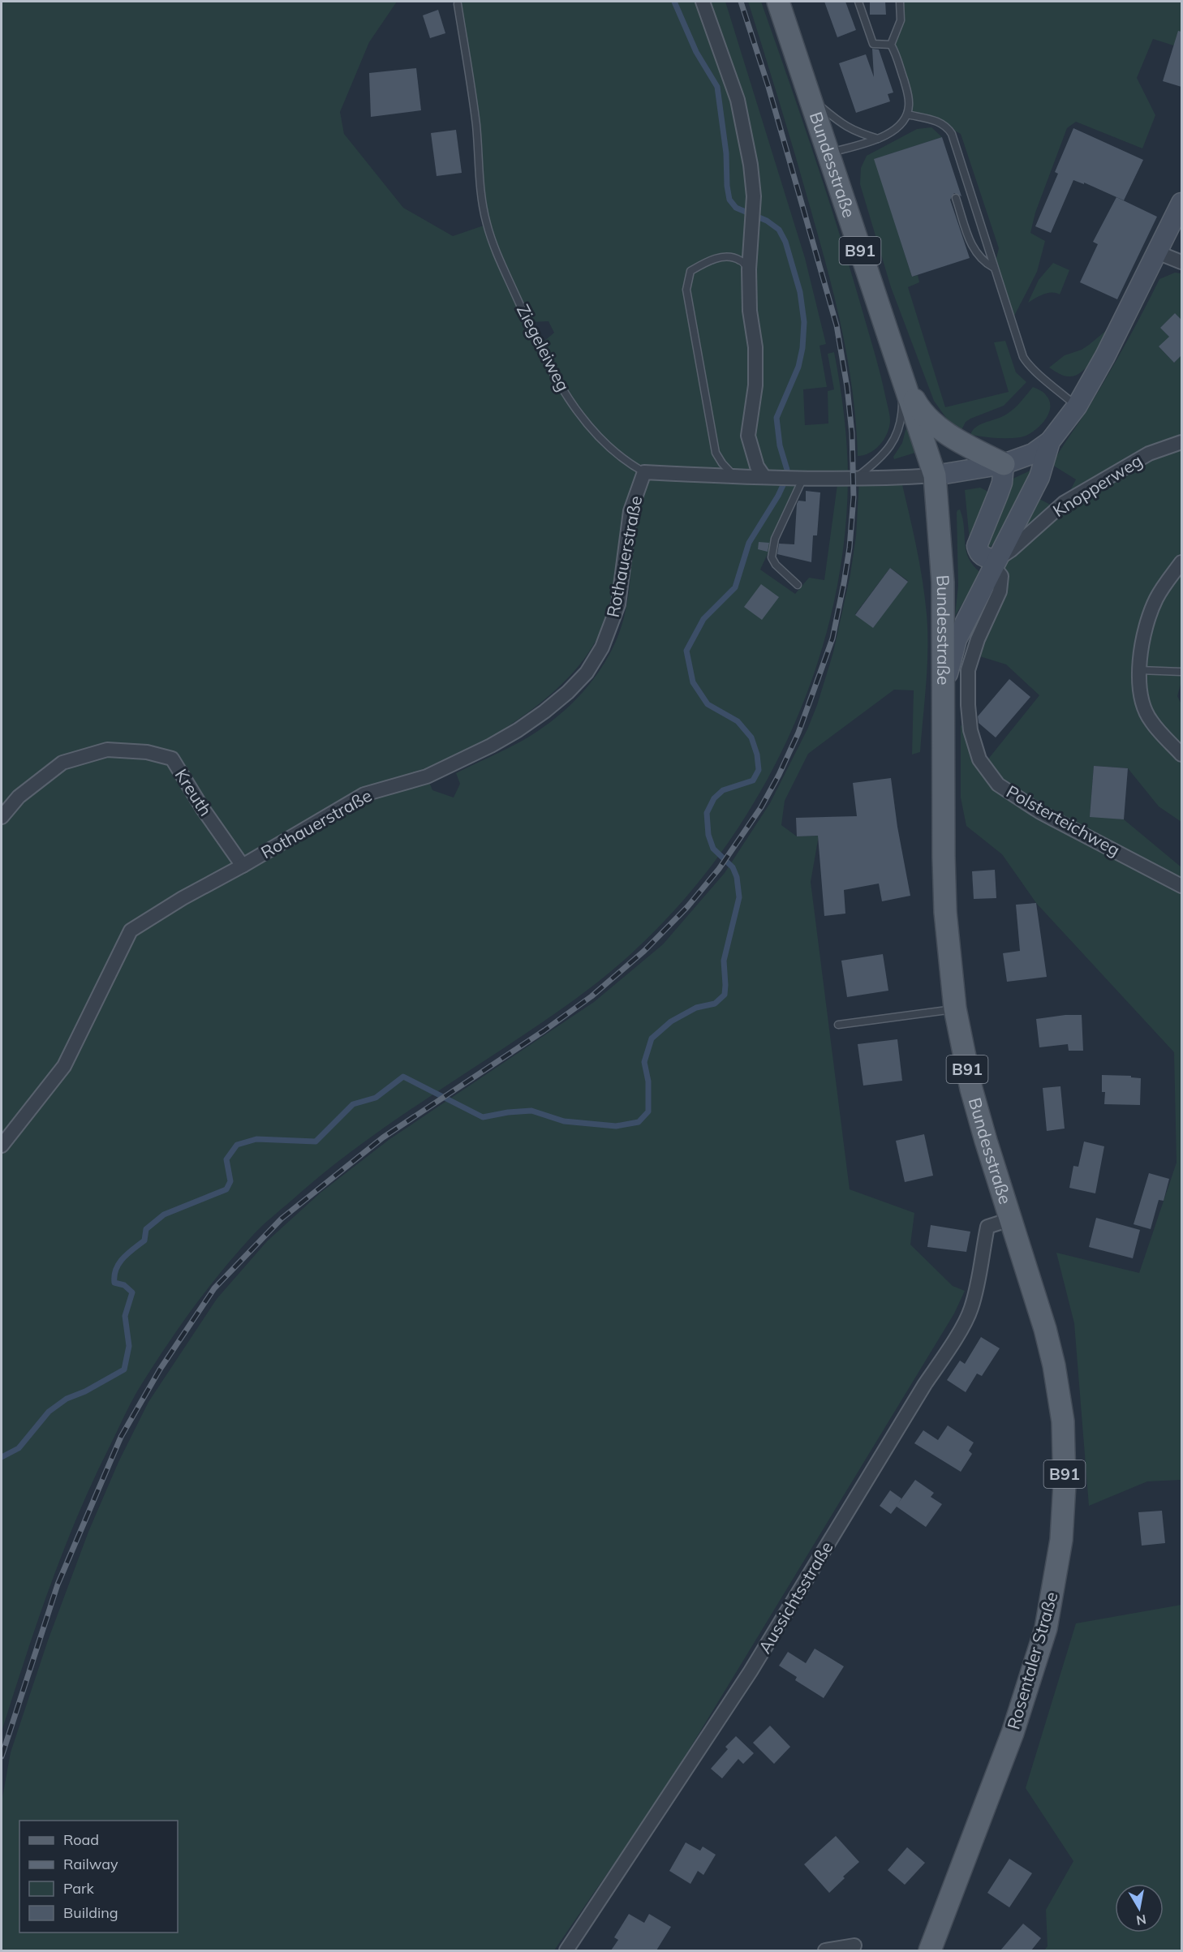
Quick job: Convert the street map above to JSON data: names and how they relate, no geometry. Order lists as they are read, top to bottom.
{
  "streets": {
    "main road": ["Bundesstraße", "B91", "Rosentaler Straße"],
    "street": [
      "Ziegeleiweg",
      "Knopperweg",
      "Rothauerstraße",
      "Kreuth",
      "Polsterteichweg",
      "Aussichtsstraße"
    ]
  },
  "crossings": [
    ["Bundesstraße", "Ziegeleiweg"],
    ["Bundesstraße", "Aussichtsstraße"],
    ["Bundesstraße", "Rosentaler Straße"],
    ["Ziegeleiweg", "Rothauerstraße"],
    ["Knopperweg", "Polsterteichweg"],
    ["Rothauerstraße", "Kreuth"]
  ],
  "legend": [
    "Road",
    "Railway",
    "Park",
    "Building"
  ],
  "north": "bottom"
}
